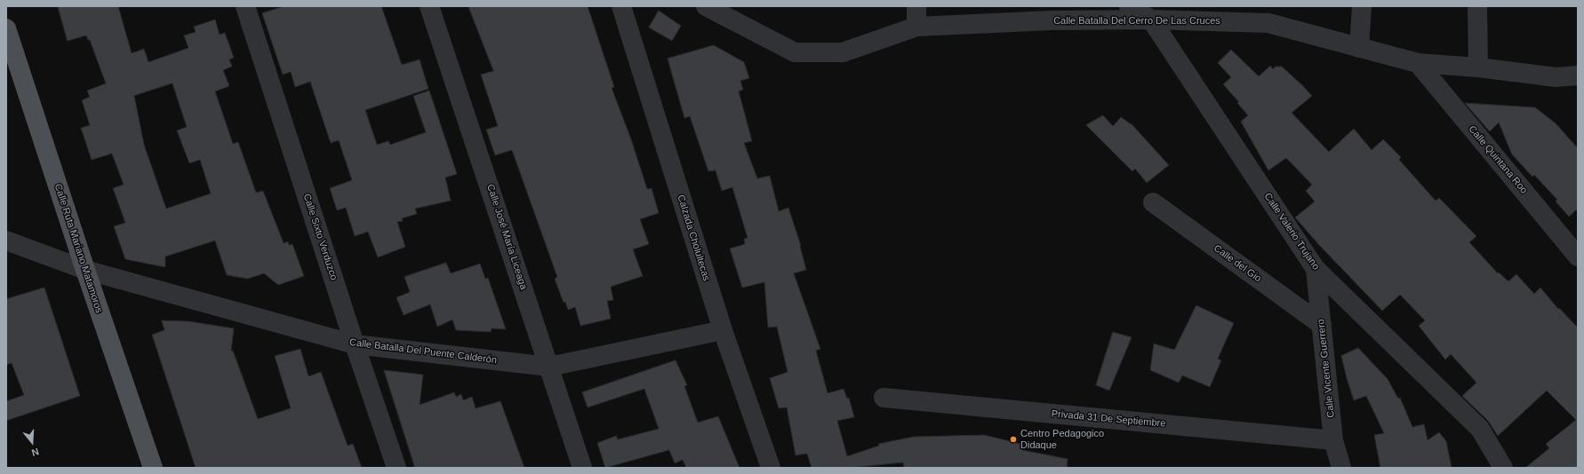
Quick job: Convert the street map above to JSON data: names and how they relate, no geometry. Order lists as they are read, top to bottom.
{
  "streets": {
    "main road": ["Calle Ruta Mariano Matamoros"],
    "street": [
      "Calle Batalla Del Cerro De Las Cruces",
      "Calle Quintana Roo",
      "Calle Valerio Trujano",
      "Calle Sixto Verduzco",
      "Calle José María Liceaga",
      "Calzada Cholultecas",
      "Calle del Gio",
      "Calle Batalla Del Puente Calderón",
      "Calle Vicente Guerrero",
      "Privada 31 De Septiembre"
    ]
  },
  "crossings": [
    ["Calle Batalla Del Cerro De Las Cruces", "Calle Quintana Roo"],
    ["Calle Batalla Del Cerro De Las Cruces", "Calle Valerio Trujano"],
    ["Calle Valerio Trujano", "Calle Vicente Guerrero"],
    ["Calle Sixto Verduzco", "Calle Batalla Del Puente Calderón"],
    ["Calle José María Liceaga", "Calle Batalla Del Puente Calderón"],
    ["Calzada Cholultecas", "Calle Batalla Del Puente Calderón"],
    ["Calle Ruta Mariano Matamoros", "Calle Batalla Del Puente Calderón"],
    ["Calle del Gio", "Calle Vicente Guerrero"],
    ["Calle Vicente Guerrero", "Privada 31 De Septiembre"]
  ],
  "places": ["Centro Pedagogico Didaque"],
  "north": "bottom"
}
